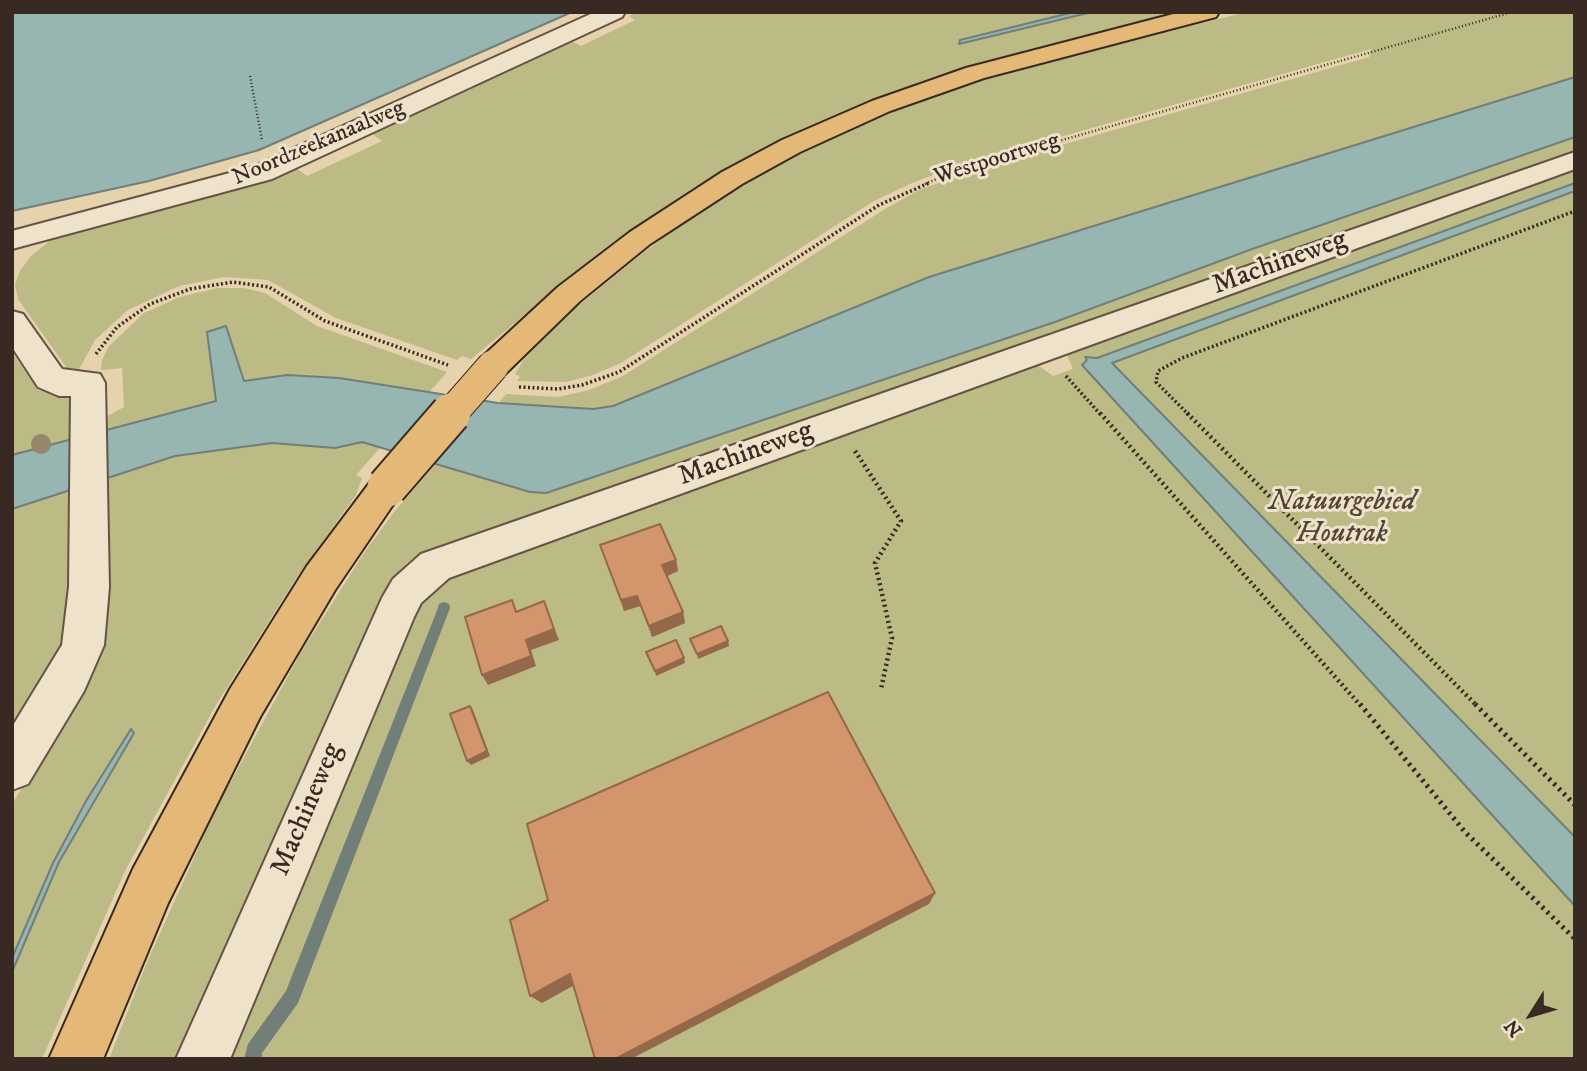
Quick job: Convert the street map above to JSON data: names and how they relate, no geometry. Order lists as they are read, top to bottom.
{
  "streets": {
    "street": ["Noordzeekanaalweg", "Machineweg"],
    "path": ["Westpoortweg"]
  },
  "parks": ["Natuurgebied Houtrak"],
  "north": "bottom left"
}
